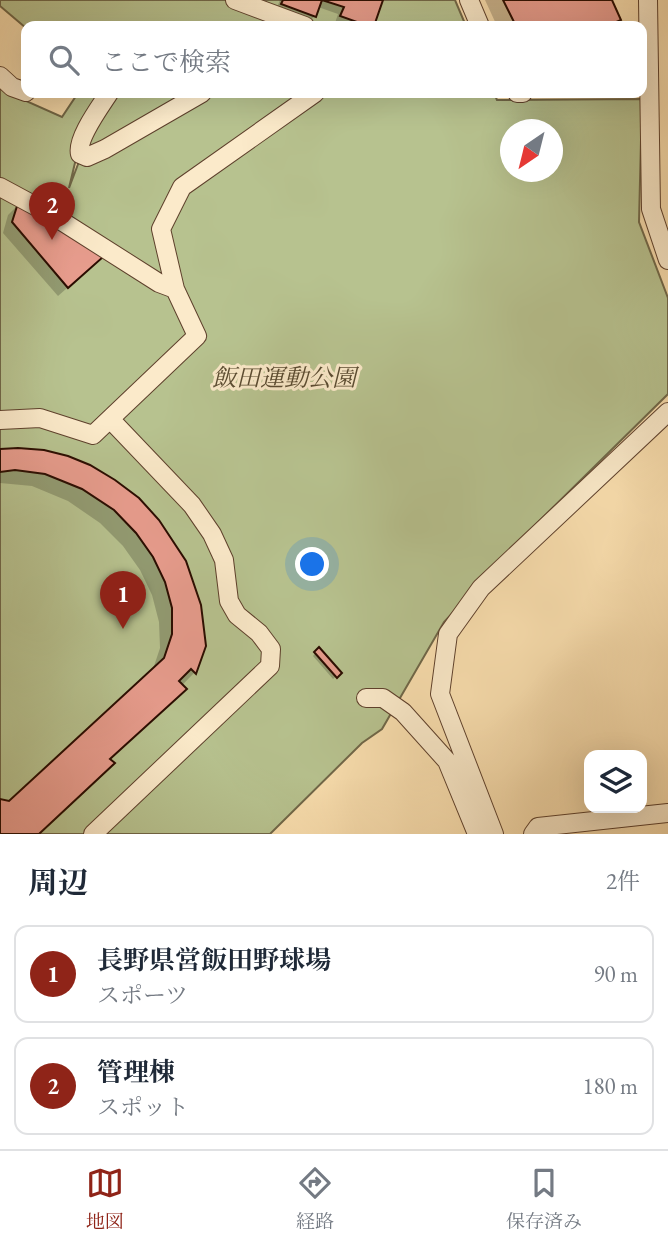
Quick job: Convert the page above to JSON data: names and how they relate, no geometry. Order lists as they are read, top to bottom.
{
  "parks": ["飯田運動公園"],
  "north": "bottom left",
  "page": {
    "search": "ここで検索",
    "pins": ["2", "1"],
    "heading": ["周辺", "2件"],
    "list": [
      {
        "mark": "1",
        "name": "長野県営飯田野球場",
        "note": "スポーツ",
        "value": "90 m"
      },
      {
        "mark": "2",
        "name": "管理棟",
        "note": "スポット",
        "value": "180 m"
      }
    ],
    "nav": ["地図", "経路", "保存済み"]
  }
}
